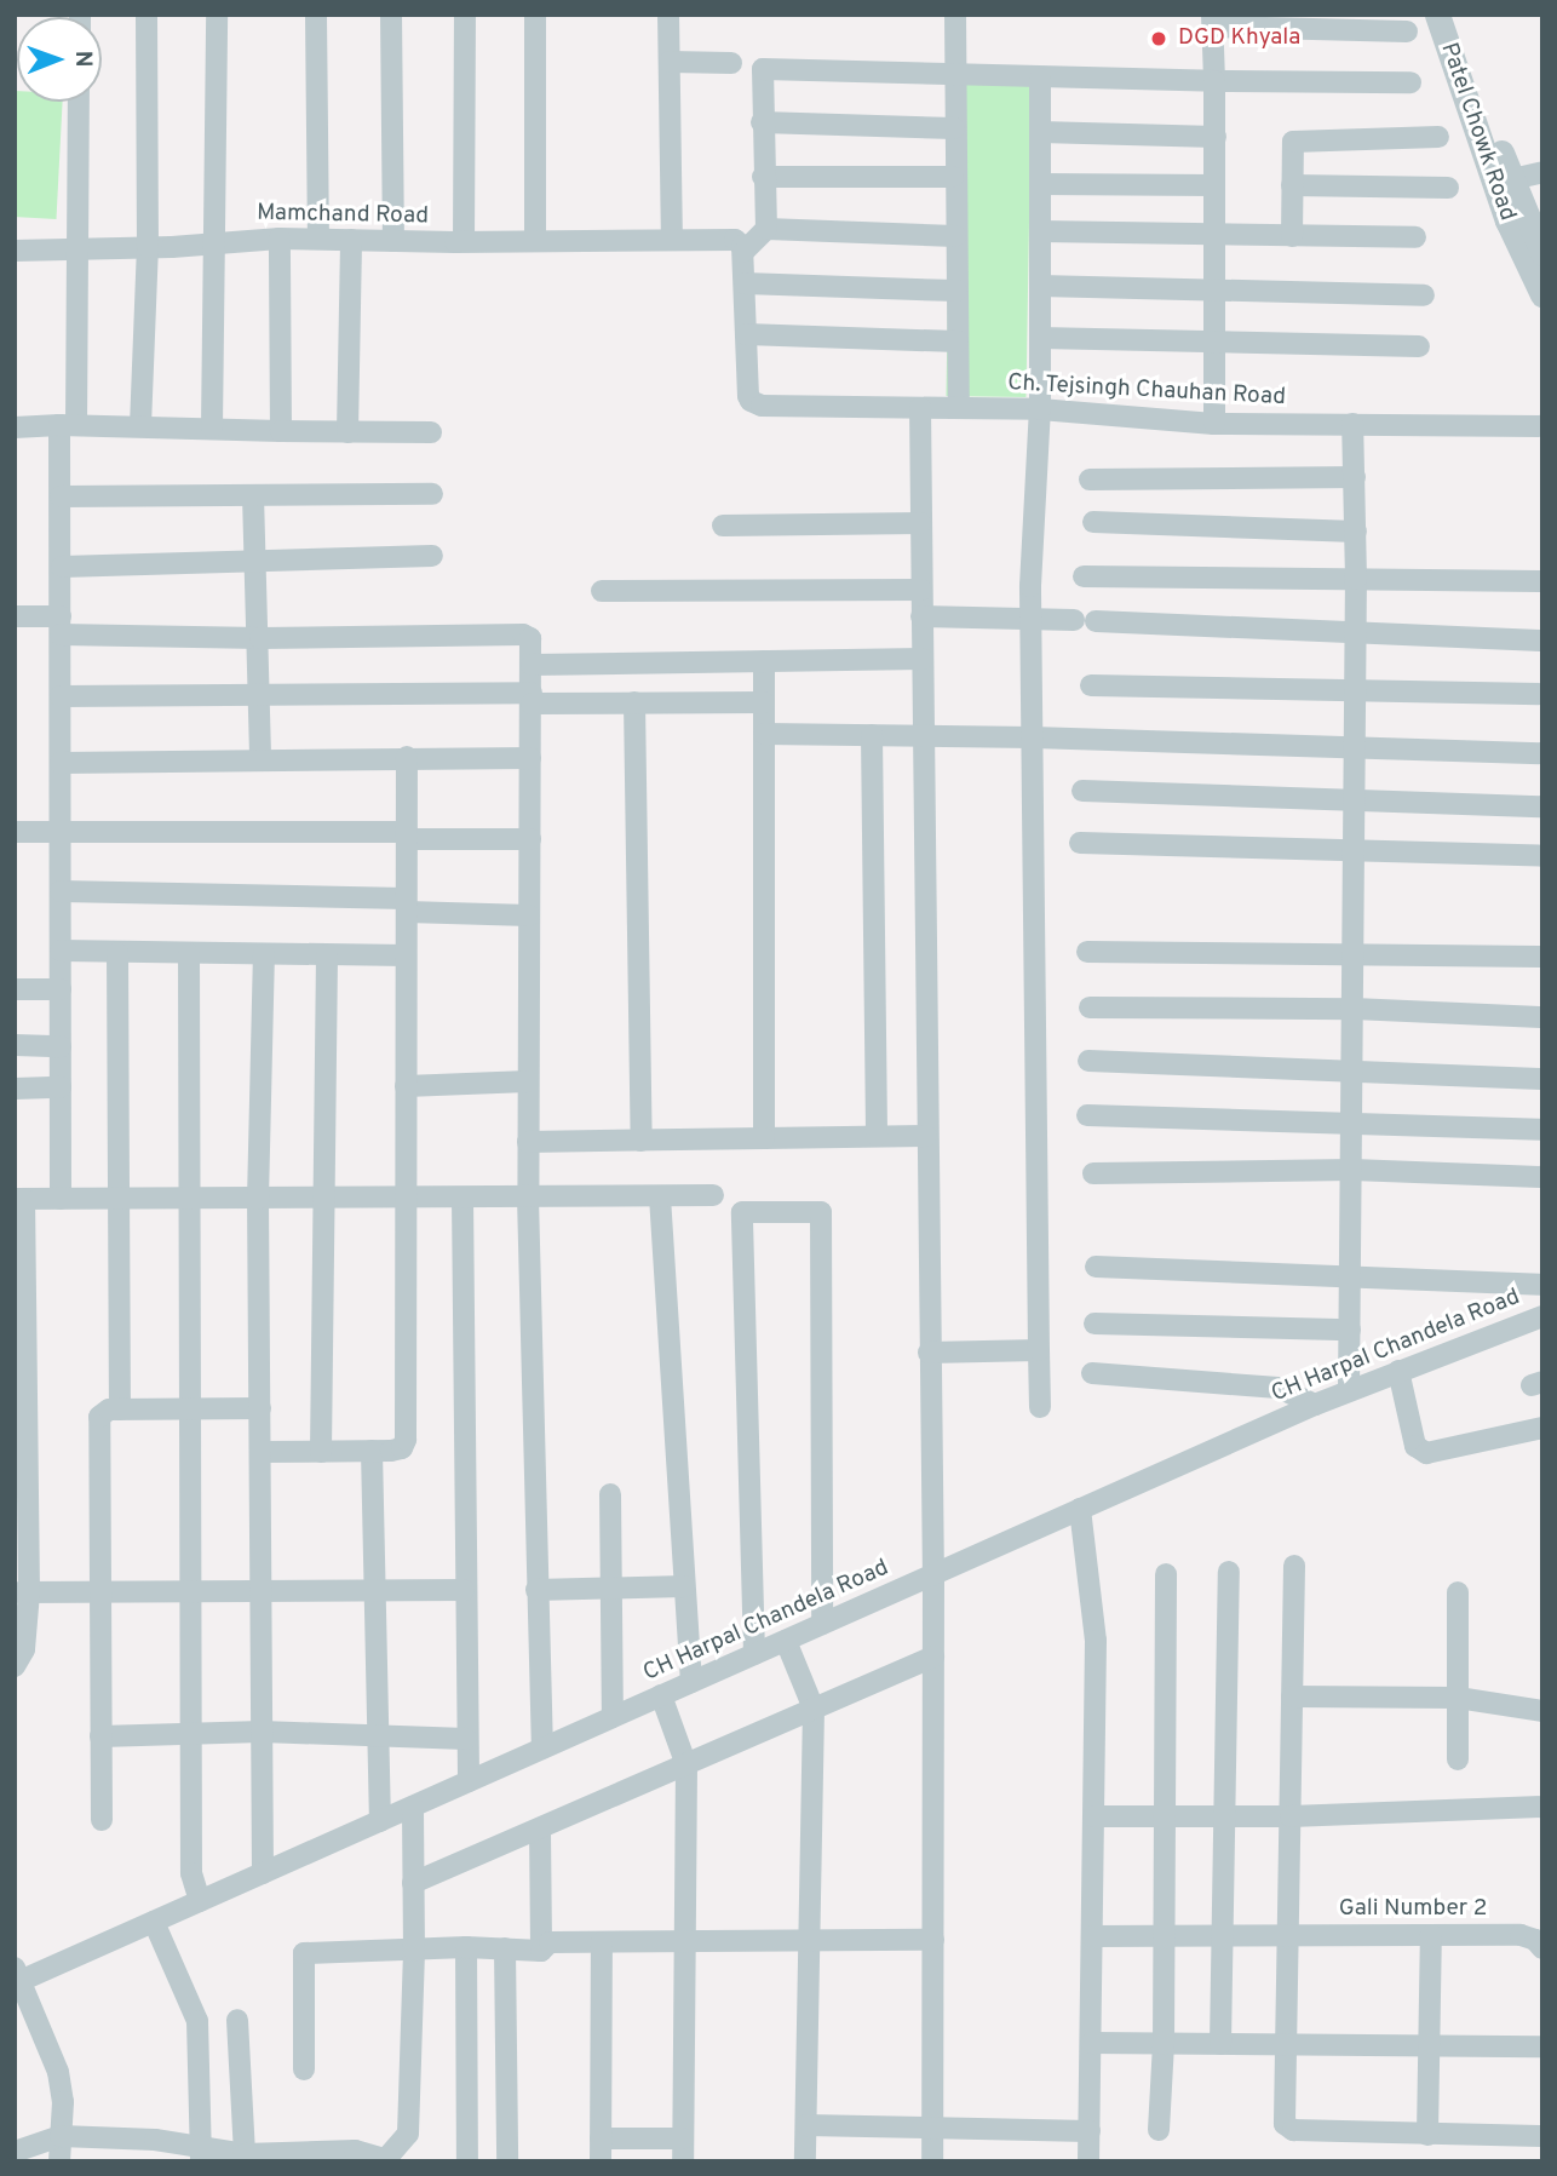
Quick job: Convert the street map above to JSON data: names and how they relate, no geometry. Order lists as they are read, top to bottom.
{
  "streets": {
    "street": [
      "Patel Chowk Road",
      "Mamchand Road",
      "Ch. Tejsingh Chauhan Road",
      "CH Harpal Chandela Road",
      "Gali Number 2"
    ]
  },
  "places": ["DGD Khyala"],
  "north": "right"
}
